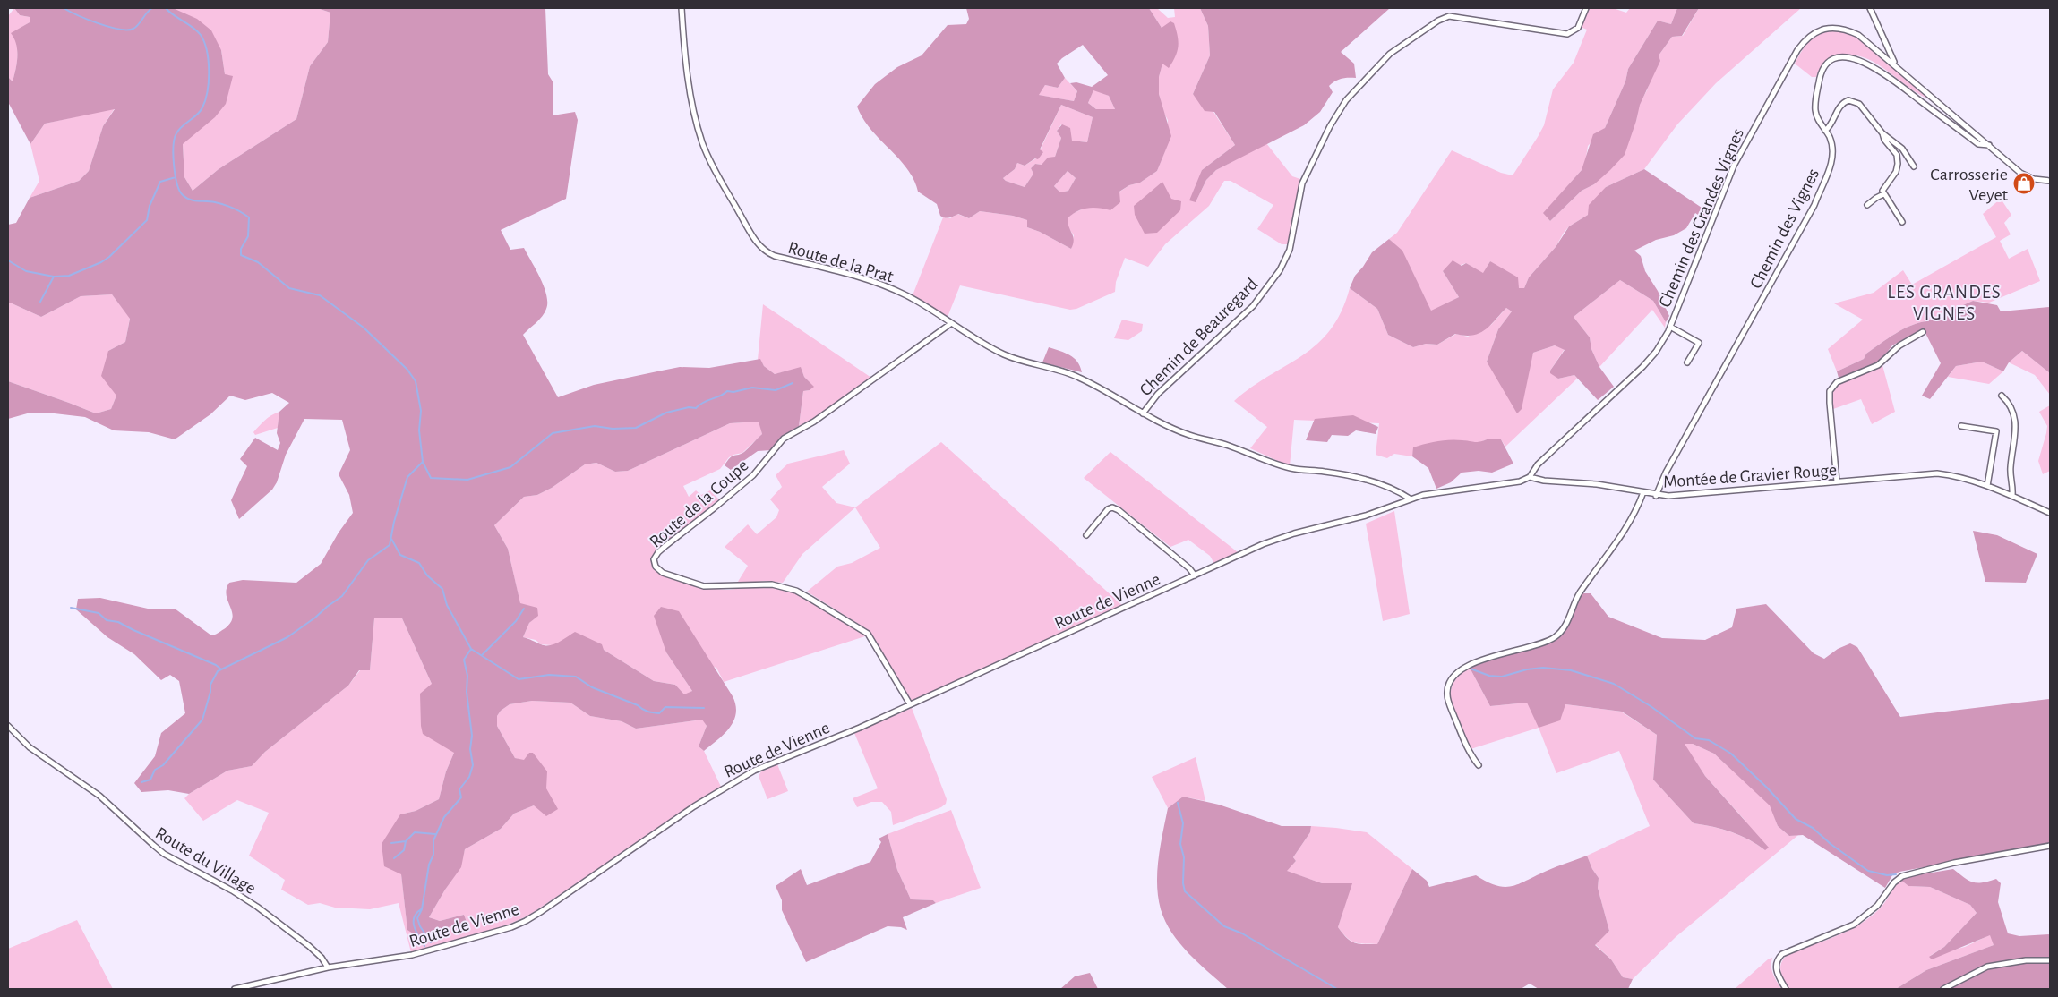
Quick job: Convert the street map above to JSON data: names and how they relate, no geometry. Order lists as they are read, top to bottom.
{
  "streets": {
    "street": [
      "Chemin des Grandes Vignes",
      "Chemin des Vignes",
      "Route de la Prat",
      "Chemin de Beauregard",
      "Montée de Gravier Rouge",
      "Route de la Coupe",
      "Route de Vienne",
      "Route du Village"
    ]
  },
  "crossings": [
    ["Chemin des Grandes Vignes", "Chemin des Vignes"],
    ["Chemin des Grandes Vignes", "Montée de Gravier Rouge"],
    ["Chemin des Vignes", "Montée de Gravier Rouge"],
    ["Route de la Prat", "Chemin de Beauregard"],
    ["Route de la Prat", "Montée de Gravier Rouge"],
    ["Route de la Prat", "Route de la Coupe"],
    ["Route de la Prat", "Route de Vienne"],
    ["Montée de Gravier Rouge", "Route de Vienne"],
    ["Route de la Coupe", "Route de Vienne"],
    ["Route de Vienne", "Route du Village"]
  ],
  "districts": ["LES GRANDES VIGNES"],
  "places": {
    "shop": ["Carrosserie Veyet"]
  }
}
